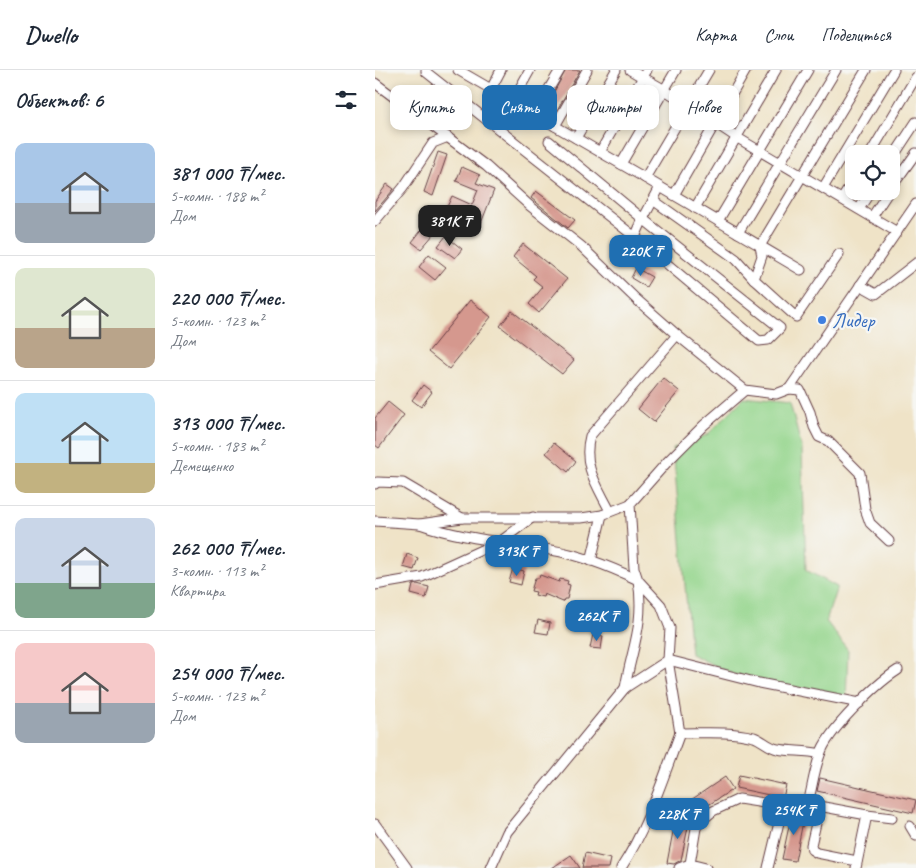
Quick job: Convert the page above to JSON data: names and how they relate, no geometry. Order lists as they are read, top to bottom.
{
  "places": ["Лидер"],
  "page": {
    "header": "Dwello",
    "nav": ["Карта", "Слои", "Поделиться"],
    "heading": "Объектов: 6",
    "chip": [
      "Купить",
      "Снять",
      "Фильтры",
      "Новое"
    ],
    "list": [
      {
        "name": "381 000 ₸/мес.",
        "note": "5-комн. · 188 m² · Дом"
      },
      {
        "name": "220 000 ₸/мес.",
        "note": "5-комн. · 123 m² · Дом"
      },
      {
        "name": "313 000 ₸/мес.",
        "note": "5-комн. · 183 m² · Демещенко"
      },
      {
        "name": "262 000 ₸/мес.",
        "note": "3-комн. · 113 m² · Квартира"
      },
      {
        "name": "254 000 ₸/мес.",
        "note": "5-комн. · 123 m² · Дом"
      }
    ],
    "price": [
      "381K ₸",
      "220K ₸",
      "313K ₸",
      "262K ₸",
      "254K ₸",
      "228K ₸"
    ]
  }
}
